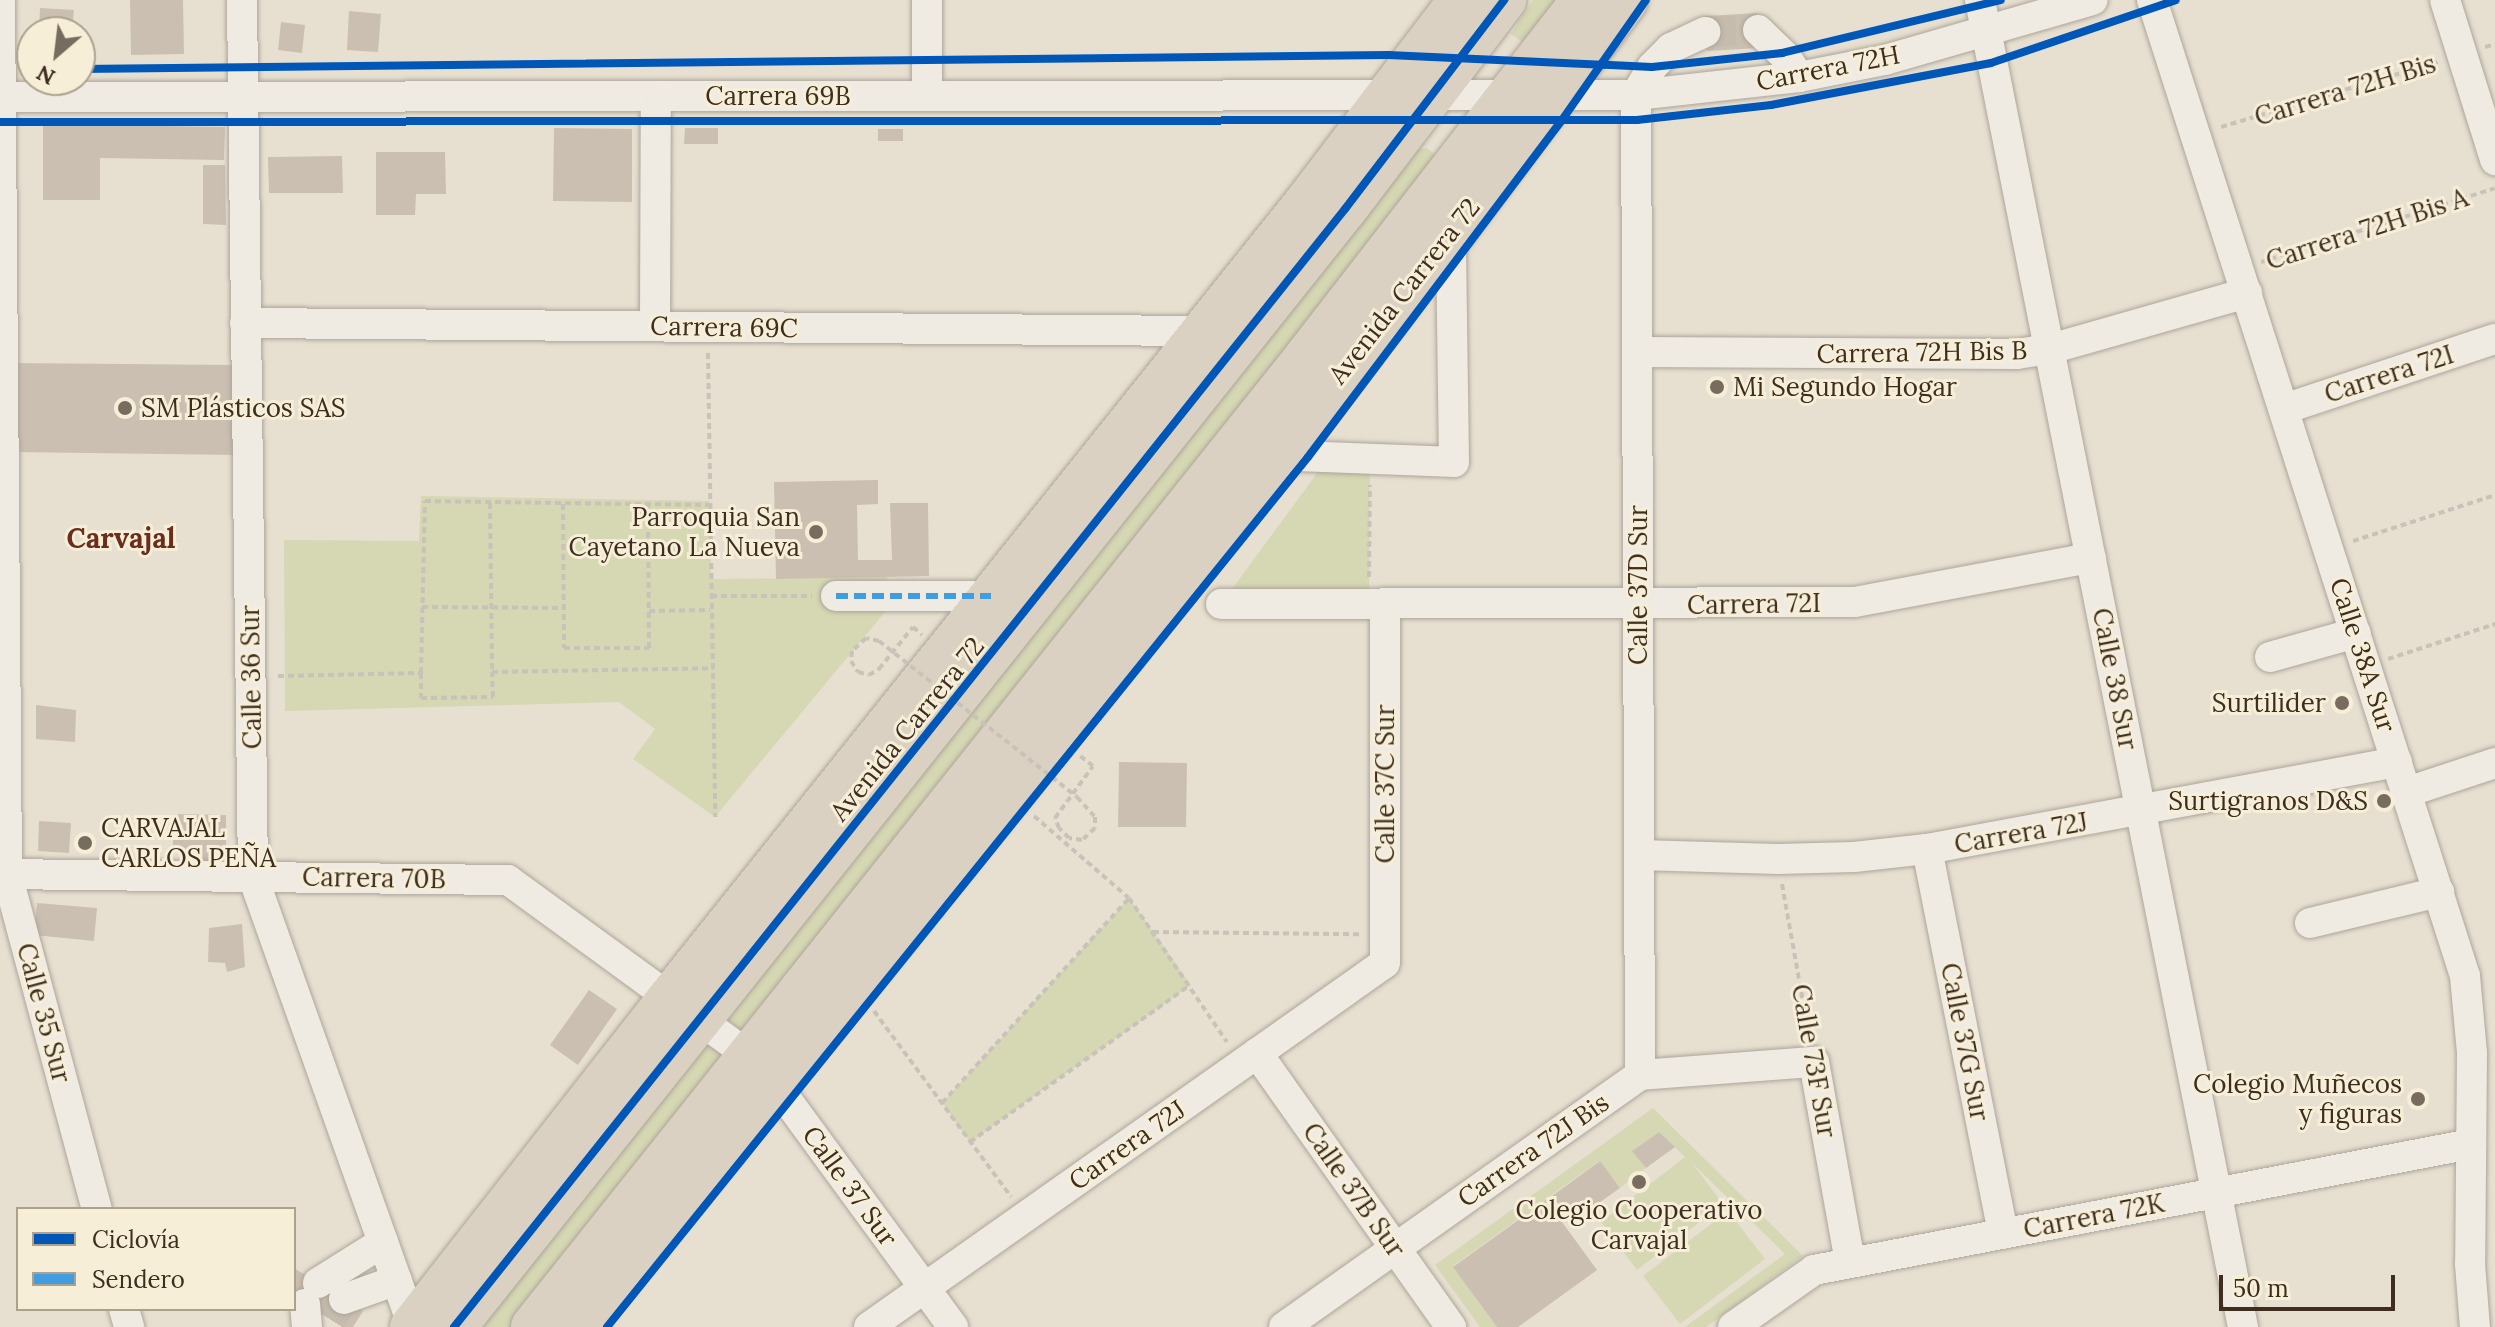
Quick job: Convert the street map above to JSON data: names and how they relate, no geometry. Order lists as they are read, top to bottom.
{
  "streets": {
    "highway": ["Avenida Carrera 72"],
    "street": [
      "Carrera 72H",
      "Carrera 69B",
      "Carrera 69C",
      "Carrera 72H Bis B",
      "Carrera 72I",
      "Calle 37D Sur",
      "Calle 38A Sur",
      "Calle 36 Sur",
      "Calle 38 Sur",
      "Calle 37C Sur",
      "Carrera 72J",
      "Carrera 70B",
      "Calle 35 Sur",
      "Calle 37G Sur",
      "Calle 73F Sur",
      "Carrera 72J Bis",
      "Calle 37 Sur",
      "Calle 37B Sur",
      "Carrera 72K"
    ],
    "path": ["Carrera 72H Bis", "Carrera 72H Bis A"]
  },
  "crossings": [
    ["Carrera 72H", "Carrera 69B"],
    ["Carrera 72H", "Avenida Carrera 72"],
    ["Carrera 72H", "Calle 37D Sur"],
    ["Carrera 72H", "Calle 38 Sur"],
    ["Carrera 72H Bis", "Calle 38A Sur"],
    ["Carrera 69B", "Avenida Carrera 72"],
    ["Carrera 69B", "Calle 36 Sur"],
    ["Carrera 69B", "Calle 35 Sur"],
    ["Carrera 72H Bis A", "Carrera 72H Bis B"],
    ["Carrera 72H Bis A", "Calle 38A Sur"],
    ["Avenida Carrera 72", "Carrera 69C"],
    ["Avenida Carrera 72", "Calle 36 Sur"],
    ["Avenida Carrera 72", "Calle 37 Sur"],
    ["Carrera 69C", "Calle 36 Sur"],
    ["Carrera 72H Bis B", "Calle 37D Sur"],
    ["Carrera 72H Bis B", "Calle 38A Sur"],
    ["Carrera 72H Bis B", "Calle 38 Sur"],
    ["Carrera 72I", "Calle 37D Sur"],
    ["Carrera 72I", "Calle 38A Sur"],
    ["Carrera 72I", "Calle 38 Sur"],
    ["Carrera 72I", "Calle 37C Sur"],
    ["Calle 37D Sur", "Carrera 72J"],
    ["Calle 37D Sur", "Carrera 72J Bis"],
    ["Calle 38A Sur", "Carrera 72J"],
    ["Calle 38A Sur", "Carrera 72K"],
    ["Calle 36 Sur", "Carrera 70B"],
    ["Calle 38 Sur", "Carrera 72J"],
    ["Calle 38 Sur", "Carrera 72K"],
    ["Calle 37C Sur", "Carrera 72J"],
    ["Carrera 72J", "Calle 37G Sur"],
    ["Carrera 72J", "Calle 73F Sur"],
    ["Carrera 72J", "Calle 37 Sur"],
    ["Carrera 72J", "Calle 37B Sur"],
    ["Carrera 70B", "Calle 35 Sur"],
    ["Carrera 70B", "Calle 37 Sur"],
    ["Calle 37G Sur", "Carrera 72K"],
    ["Calle 73F Sur", "Carrera 72K"],
    ["Carrera 72J Bis", "Calle 37B Sur"]
  ],
  "districts": ["Carvajal"],
  "places": [
    "Mi Segundo Hogar",
    "SM Plásticos SAS",
    "Parroquia San Cayetano La Nueva",
    "Surtilider",
    "Surtigranos D&S",
    "CARVAJAL CARLOS PEÑA",
    "Colegio Muñecos y figuras",
    "Colegio Cooperativo Carvajal"
  ],
  "legend": ["Ciclovía", "Sendero"],
  "scale_bar": "50 m",
  "north": "bottom left"
}
